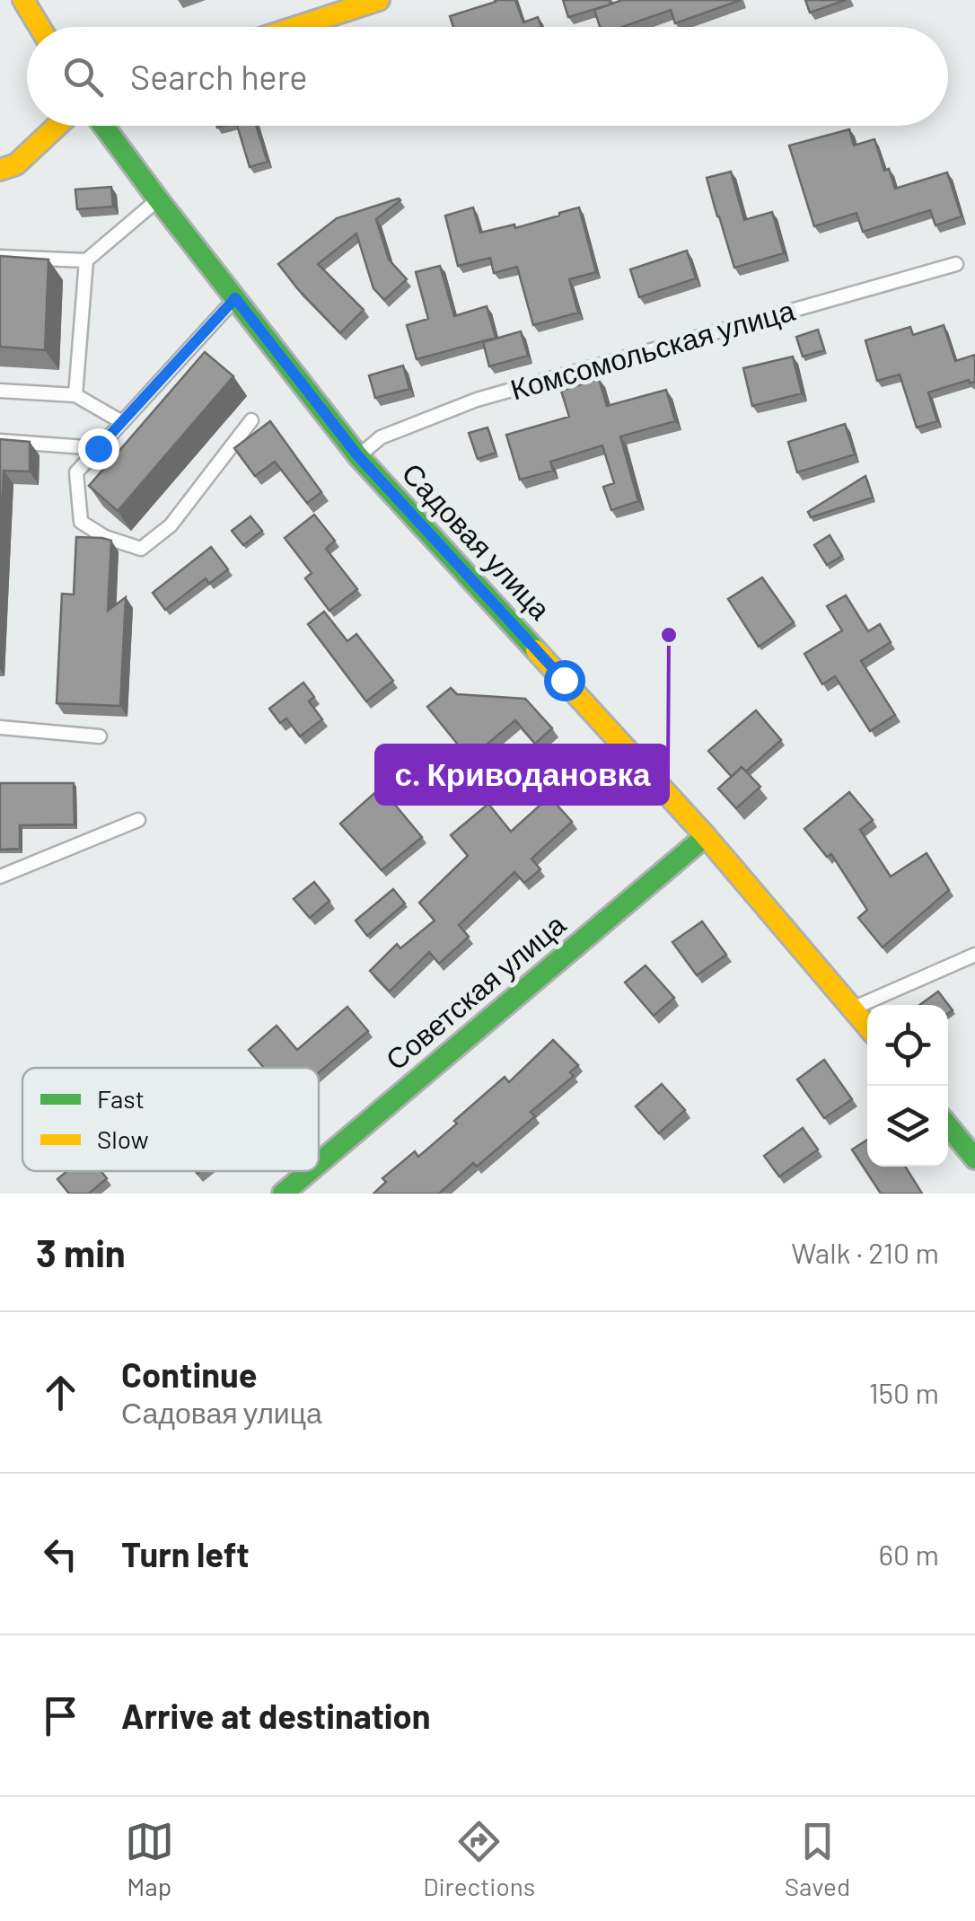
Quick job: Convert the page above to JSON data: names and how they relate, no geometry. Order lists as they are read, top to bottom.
{
  "streets": {
    "street": ["Садовая улица", "Советская улица"],
    "lane": ["Комсомольская улица"]
  },
  "crossings": [
    ["Комсомольская улица", "Садовая улица"],
    ["Садовая улица", "Советская улица"]
  ],
  "places": ["с. Криводановка"],
  "legend": ["Fast", "Slow"],
  "page": {
    "search": "Search here",
    "heading": ["3 min", "Walk · 210 m"],
    "list": [
      ["Continue", "Садовая улица", "150 m"],
      ["Turn left", "60 m"],
      "Arrive at destination"
    ],
    "nav": ["Map", "Directions", "Saved"]
  }
}
